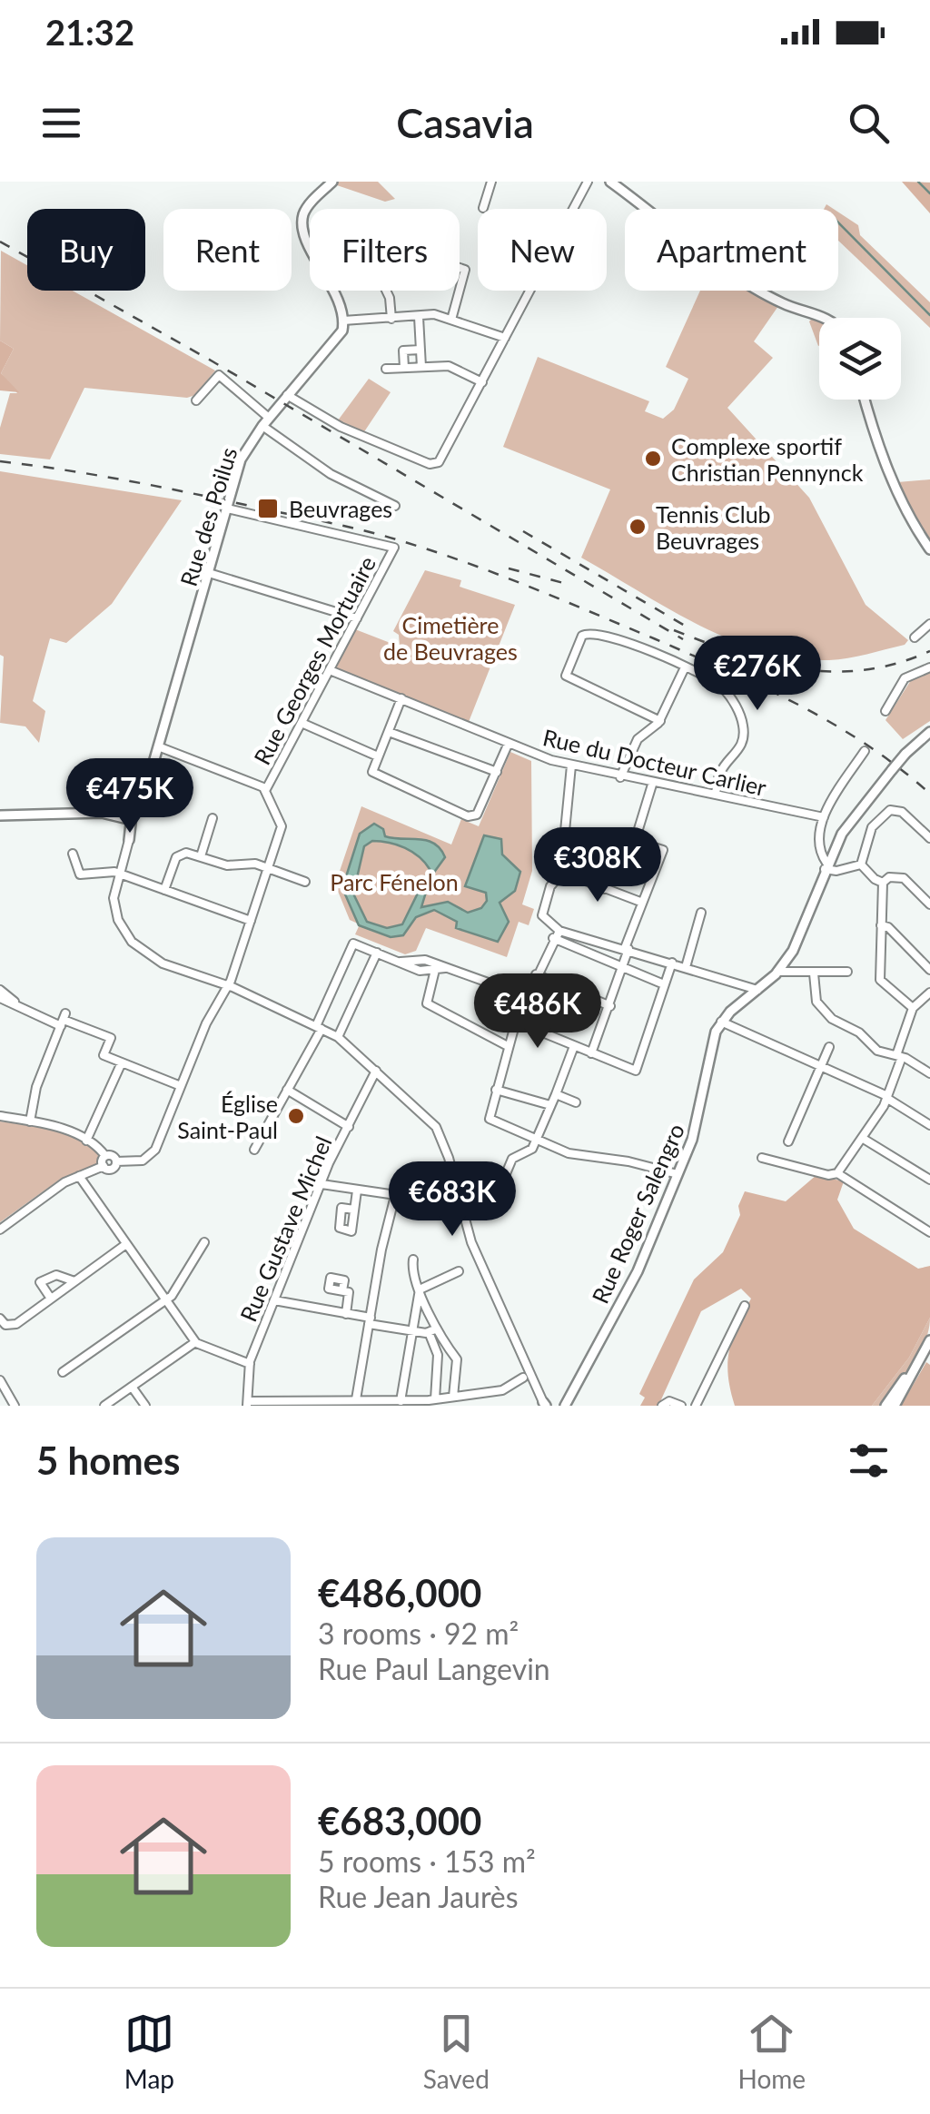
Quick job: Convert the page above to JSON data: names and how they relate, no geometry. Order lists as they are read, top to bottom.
{
  "streets": {
    "street": [
      "Rue des Poilus",
      "Rue Georges Mortuaire",
      "Rue du Docteur Carlier",
      "Rue Roger Salengro",
      "Rue Gustave Michel"
    ]
  },
  "crossings": [
    ["Rue des Poilus", "Rue Georges Mortuaire"],
    ["Rue Georges Mortuaire", "Rue du Docteur Carlier"]
  ],
  "parks": ["Cimetière de Beuvrages", "Parc Fénelon"],
  "places": {
    "other": ["Complexe sportif Christian Pennynck", "Tennis Club Beuvrages", "Église Saint-Paul"],
    "transit": ["Beuvrages"]
  },
  "page": {
    "status": "21:32",
    "header": "Casavia",
    "chip": [
      "Buy",
      "Rent",
      "Filters",
      "New",
      "Apartment"
    ],
    "price": [
      "€276K",
      "€475K",
      "€308K",
      "€486K",
      "€683K"
    ],
    "heading": "5 homes",
    "list": [
      {
        "name": "€486,000",
        "note": "3 rooms · 92 m² · Rue Paul Langevin"
      },
      {
        "name": "€683,000",
        "note": "5 rooms · 153 m² · Rue Jean Jaurès"
      }
    ],
    "tabs": ["Map", "Saved", "Home"]
  }
}
